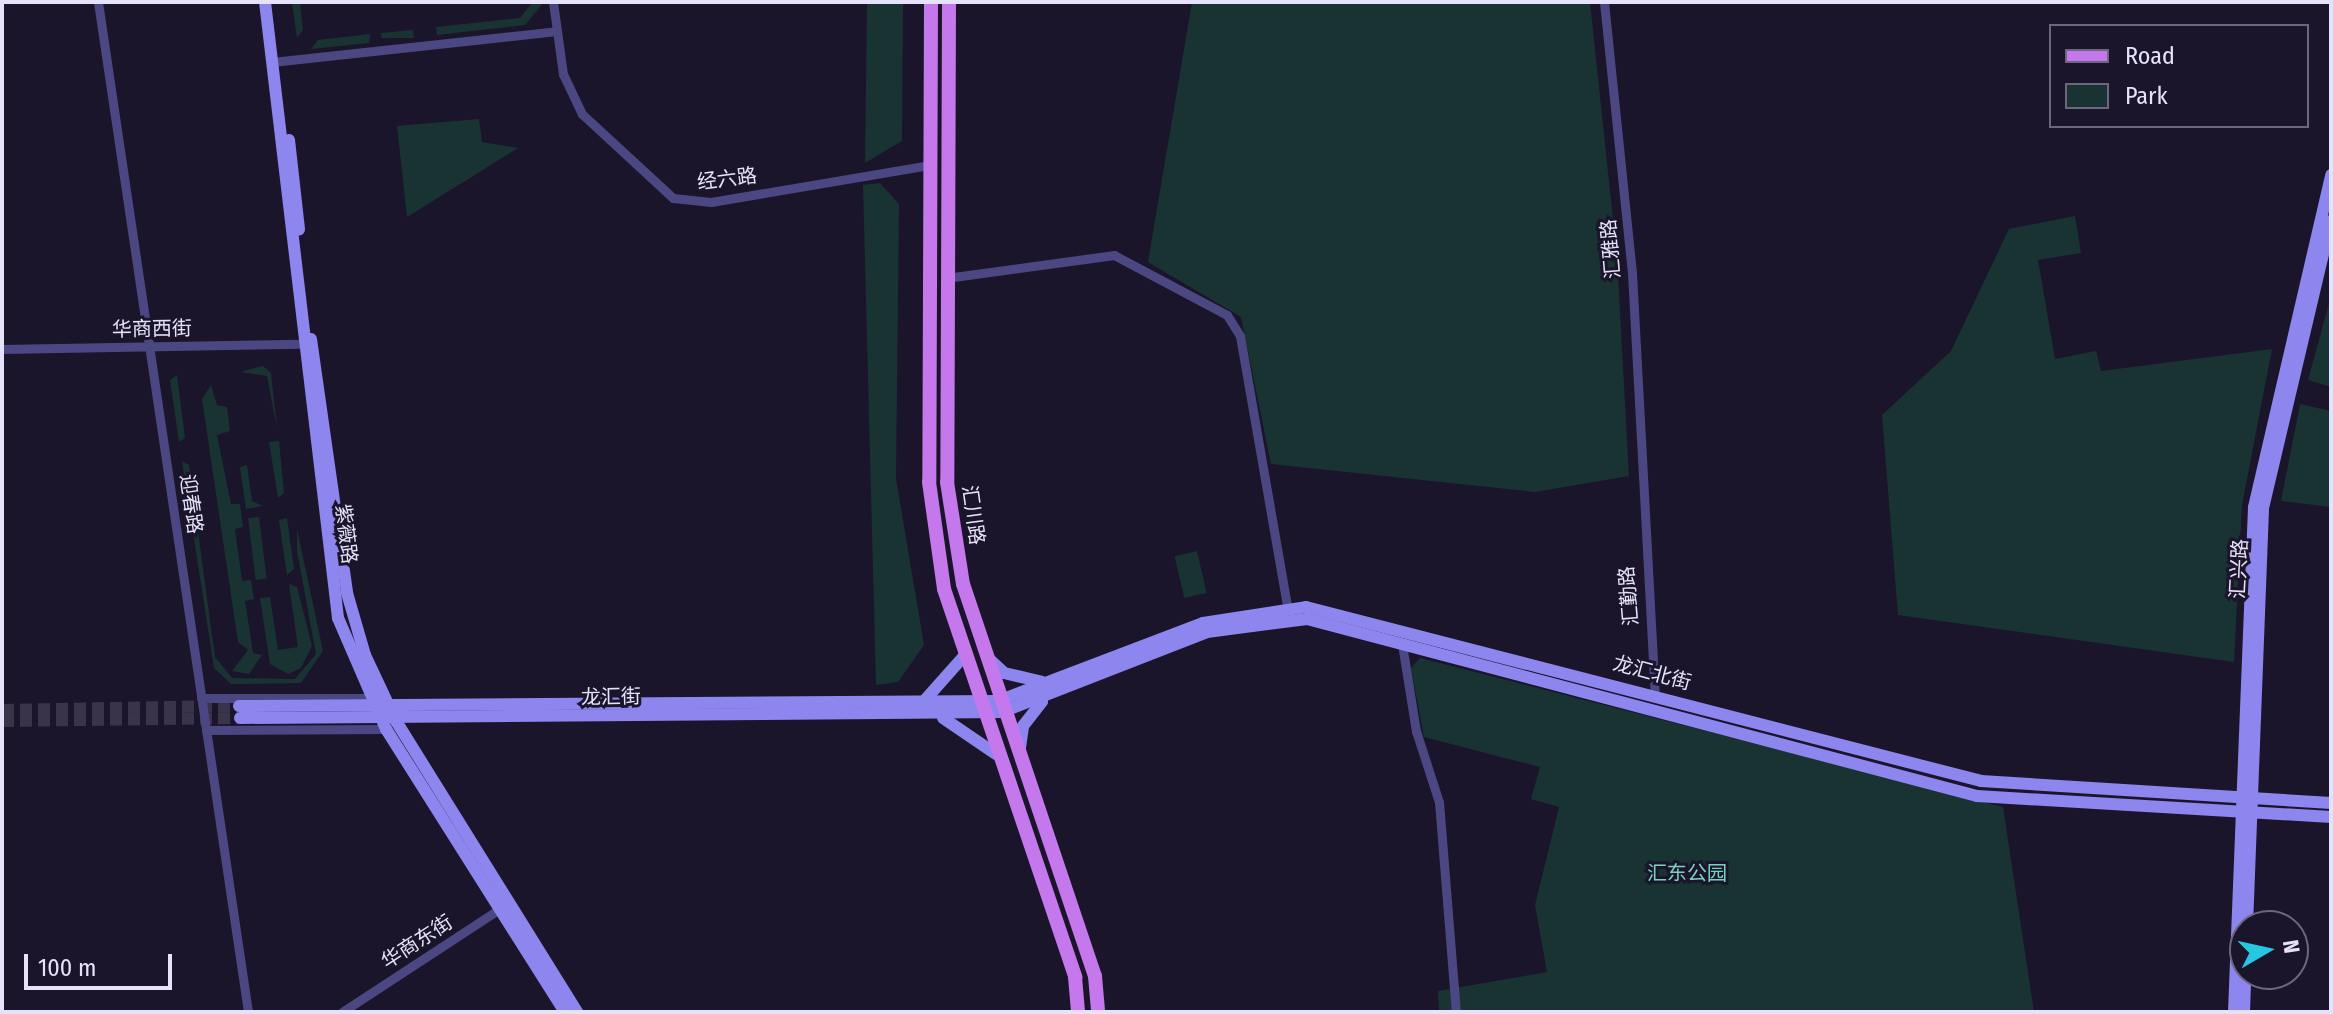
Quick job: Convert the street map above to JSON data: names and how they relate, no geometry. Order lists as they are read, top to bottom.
{
  "streets": {
    "main road": [
      "汇川路",
      "紫薇路",
      "汇兴路",
      "龙汇北街",
      "龙汇街"
    ],
    "street": [
      "经六路",
      "汇雅路",
      "华商西街",
      "迎春路",
      "汇勤路",
      "华商东街"
    ]
  },
  "crossings": [
    ["经六路", "汇川路"],
    ["汇雅路", "汇勤路"],
    ["华商西街", "迎春路"],
    ["华商西街", "紫薇路"],
    ["汇川路", "龙汇北街"],
    ["汇川路", "龙汇街"],
    ["紫薇路", "龙汇街"],
    ["紫薇路", "华商东街"],
    ["汇兴路", "龙汇北街"],
    ["汇勤路", "龙汇北街"],
    ["龙汇北街", "龙汇街"]
  ],
  "parks": ["汇东公园"],
  "legend": ["Road", "Park"],
  "scale_bar": "100 m",
  "north": "right"
}
